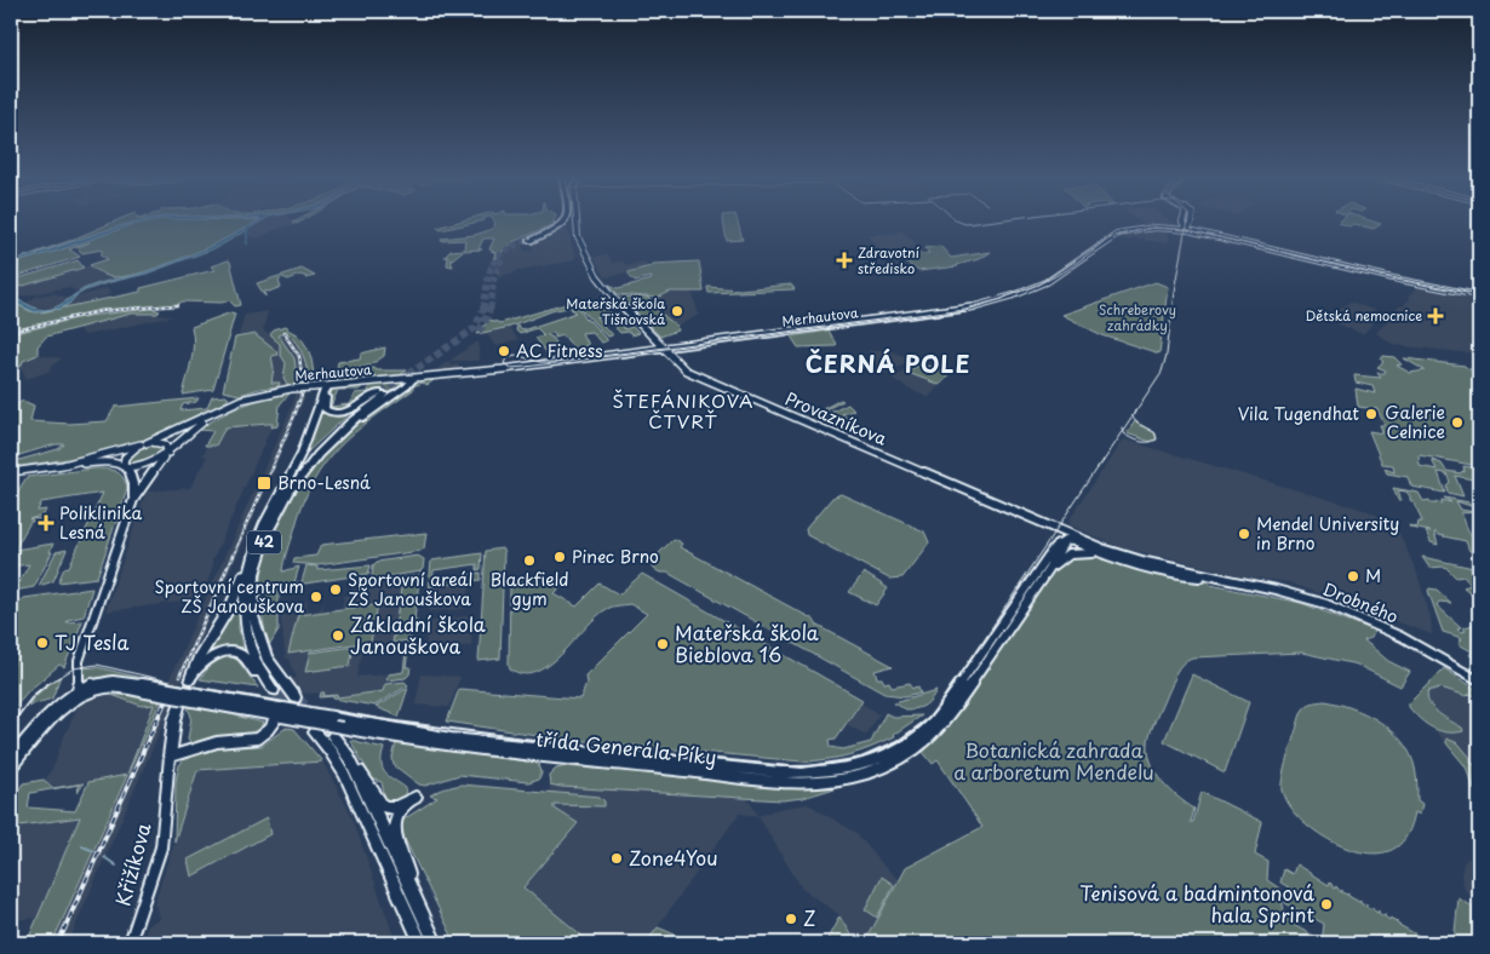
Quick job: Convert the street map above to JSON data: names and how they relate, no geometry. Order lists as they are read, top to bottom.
{
  "streets": {
    "highway": ["42"],
    "main road": [
      "Merhautova",
      "Provazníkova",
      "Drobného",
      "třída Generála Píky",
      "Křižíkova"
    ]
  },
  "crossings": [
    ["Merhautova", "Provazníkova"],
    ["Merhautova", "42"],
    ["Provazníkova", "Drobného"],
    ["Drobného", "třída Generála Píky"]
  ],
  "districts": ["ČERNÁ POLE", "ŠTEFÁNIKOVA ČTVRŤ"],
  "parks": ["Schreberovy zahrádky", "Botanická zahrada a arboretum Mendelu"],
  "places": {
    "health": ["Zdravotní středisko", "Dětská nemocnice", "Poliklinika Lesná"],
    "other": [
      "Mateřská škola Tišnovská",
      "AC Fitness",
      "Vila Tugendhat",
      "Galerie Celnice",
      "Mendel University in Brno",
      "Pinec Brno",
      "Blackfield gym",
      "M",
      "Sportovní areál ZŠ Janouškova",
      "Sportovní centrum ZŠ Janouškova",
      "Základní škola Janouškova",
      "TJ Tesla",
      "Mateřská škola Bieblova 16",
      "Zone4You",
      "Tenisová a badmintonová hala Sprint",
      "Z"
    ],
    "transit": ["Brno-Lesná"]
  }
}
